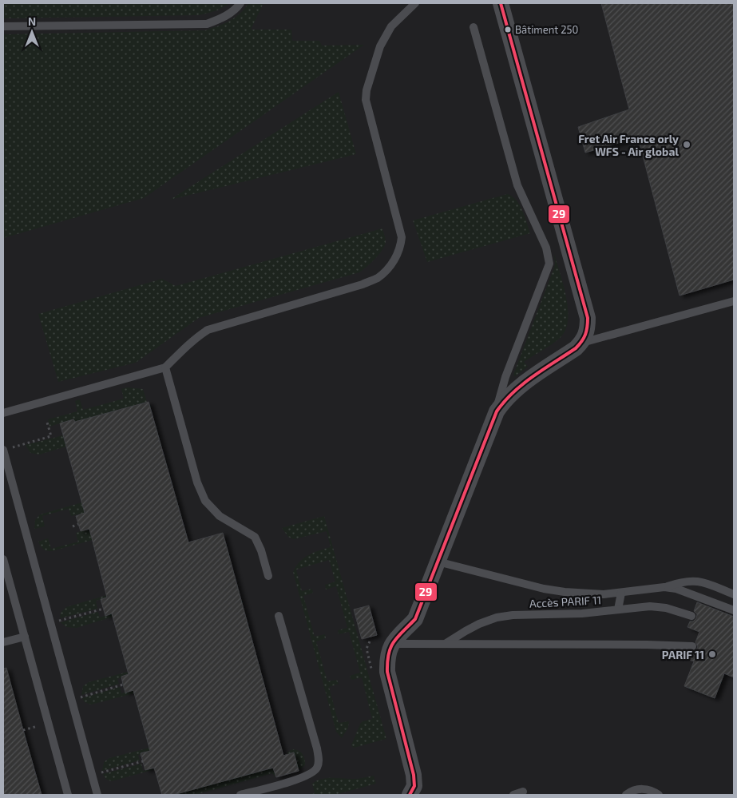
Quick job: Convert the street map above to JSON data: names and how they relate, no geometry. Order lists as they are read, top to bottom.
{
  "streets": {
    "lane": ["Accès PARIF 11"]
  },
  "places": ["Bâtiment 250", "Fret Air France orly WFS - Air global", "PARIF 11"],
  "lines": ["transit line 29"],
  "north": "top"
}
